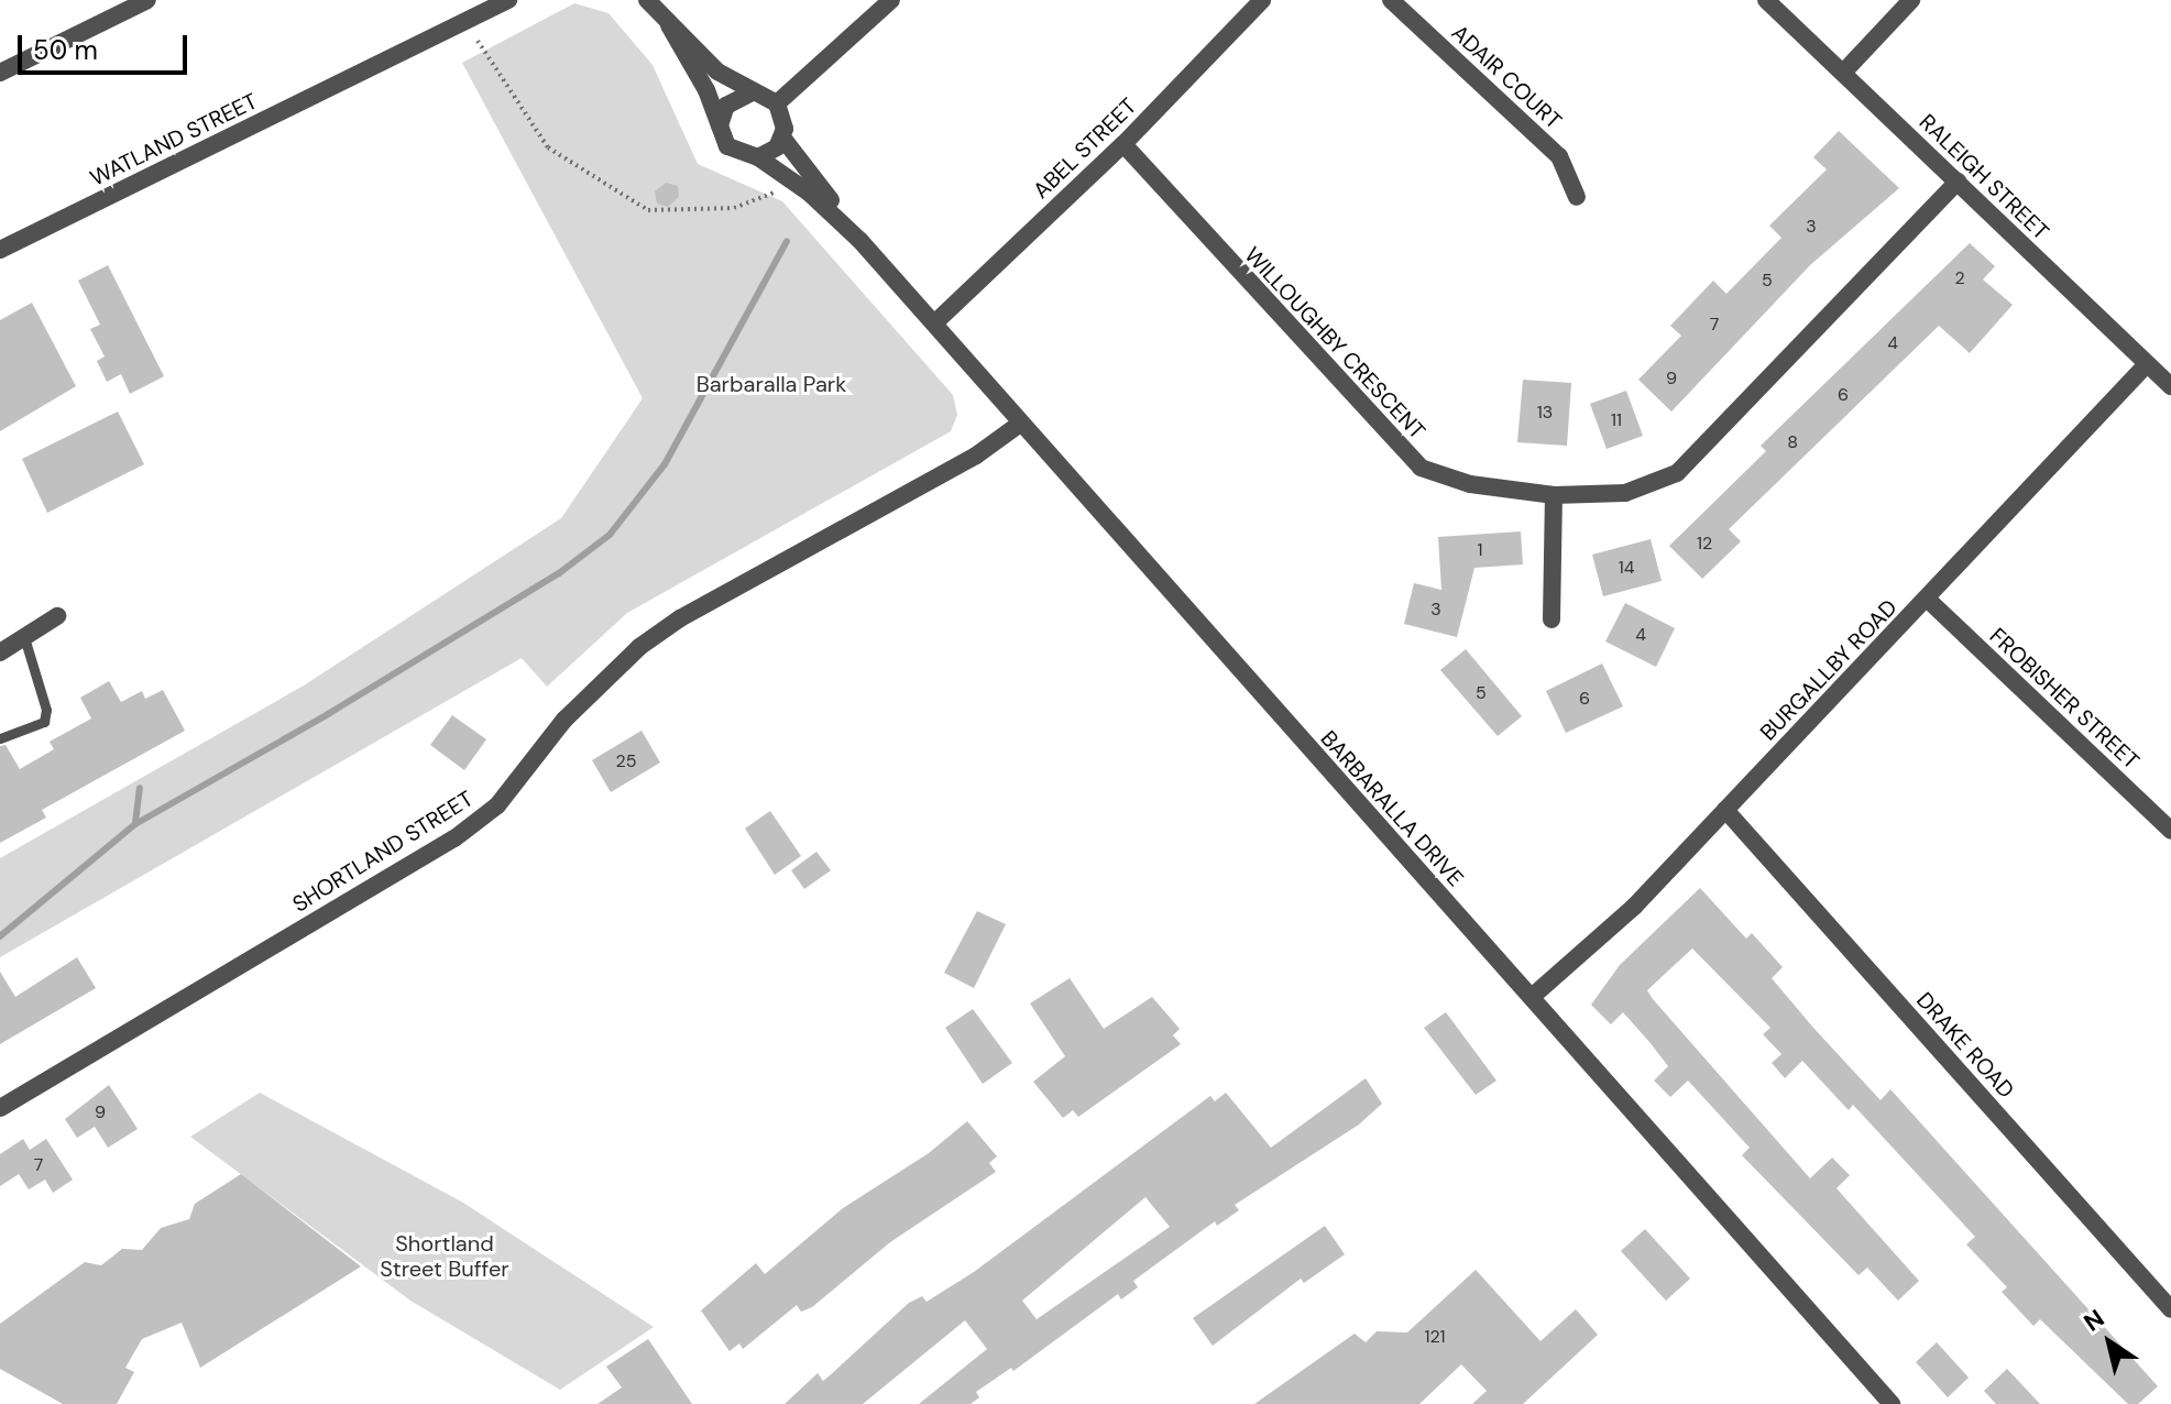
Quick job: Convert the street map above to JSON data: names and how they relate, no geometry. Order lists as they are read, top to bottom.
{
  "streets": {
    "street": [
      "ADAIR COURT",
      "WATLAND STREET",
      "ABEL STREET",
      "RALEIGH STREET",
      "WILLOUGHBY CRESCENT",
      "BURGALLBY ROAD",
      "FROBISHER STREET",
      "BARBARALLA DRIVE",
      "SHORTLAND STREET",
      "DRAKE ROAD"
    ]
  },
  "crossings": [
    ["ABEL STREET", "WILLOUGHBY CRESCENT"],
    ["ABEL STREET", "BARBARALLA DRIVE"],
    ["RALEIGH STREET", "WILLOUGHBY CRESCENT"],
    ["RALEIGH STREET", "BURGALLBY ROAD"],
    ["BURGALLBY ROAD", "FROBISHER STREET"],
    ["BURGALLBY ROAD", "BARBARALLA DRIVE"],
    ["BURGALLBY ROAD", "DRAKE ROAD"],
    ["BARBARALLA DRIVE", "SHORTLAND STREET"]
  ],
  "parks": ["Barbaralla Park", "Shortland Street Buffer"],
  "house_numbers": [
    "3",
    "2",
    "5",
    "7",
    "4",
    "9",
    "6",
    "13",
    "11",
    "8",
    "12",
    "1",
    "14",
    "3",
    "4",
    "5",
    "6",
    "25",
    "9",
    "7",
    "121"
  ],
  "scale_bar": "50 m",
  "north": "top left"
}
